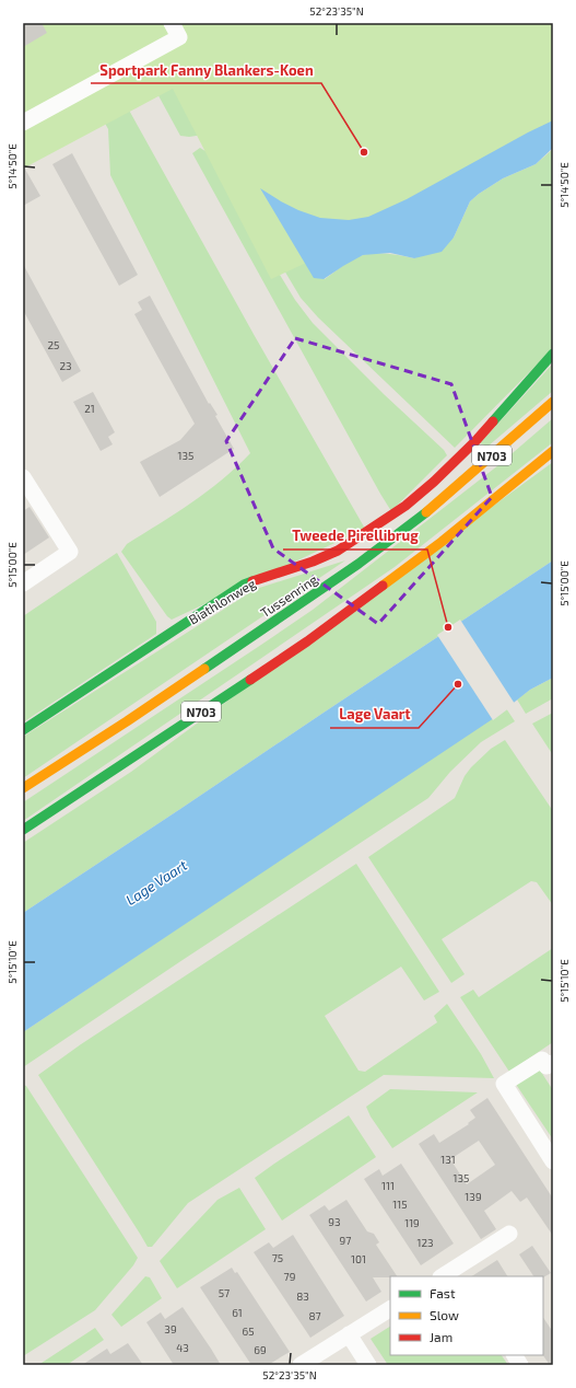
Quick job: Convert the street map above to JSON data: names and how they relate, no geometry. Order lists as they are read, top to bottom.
{
  "streets": {
    "main road": ["N703", "Tussenring", "Biathlonweg"]
  },
  "water": ["Lage Vaart"],
  "places": ["Sportpark Fanny Blankers-Koen", "Tweede Pirellibrug", "Lage Vaart"],
  "house_numbers": [
    "25",
    "23",
    "21",
    "135",
    "131",
    "135",
    "111",
    "139",
    "115",
    "93",
    "119",
    "97",
    "123",
    "75",
    "101",
    "79",
    "57",
    "83",
    "61",
    "87",
    "39",
    "65",
    "43",
    "69"
  ],
  "legend": ["Fast", "Slow", "Jam"],
  "coordinates": [
    "52°23'35\"N",
    "5°14'50\"E",
    "5°15'00\"E",
    "5°15'10\"E"
  ]
}
